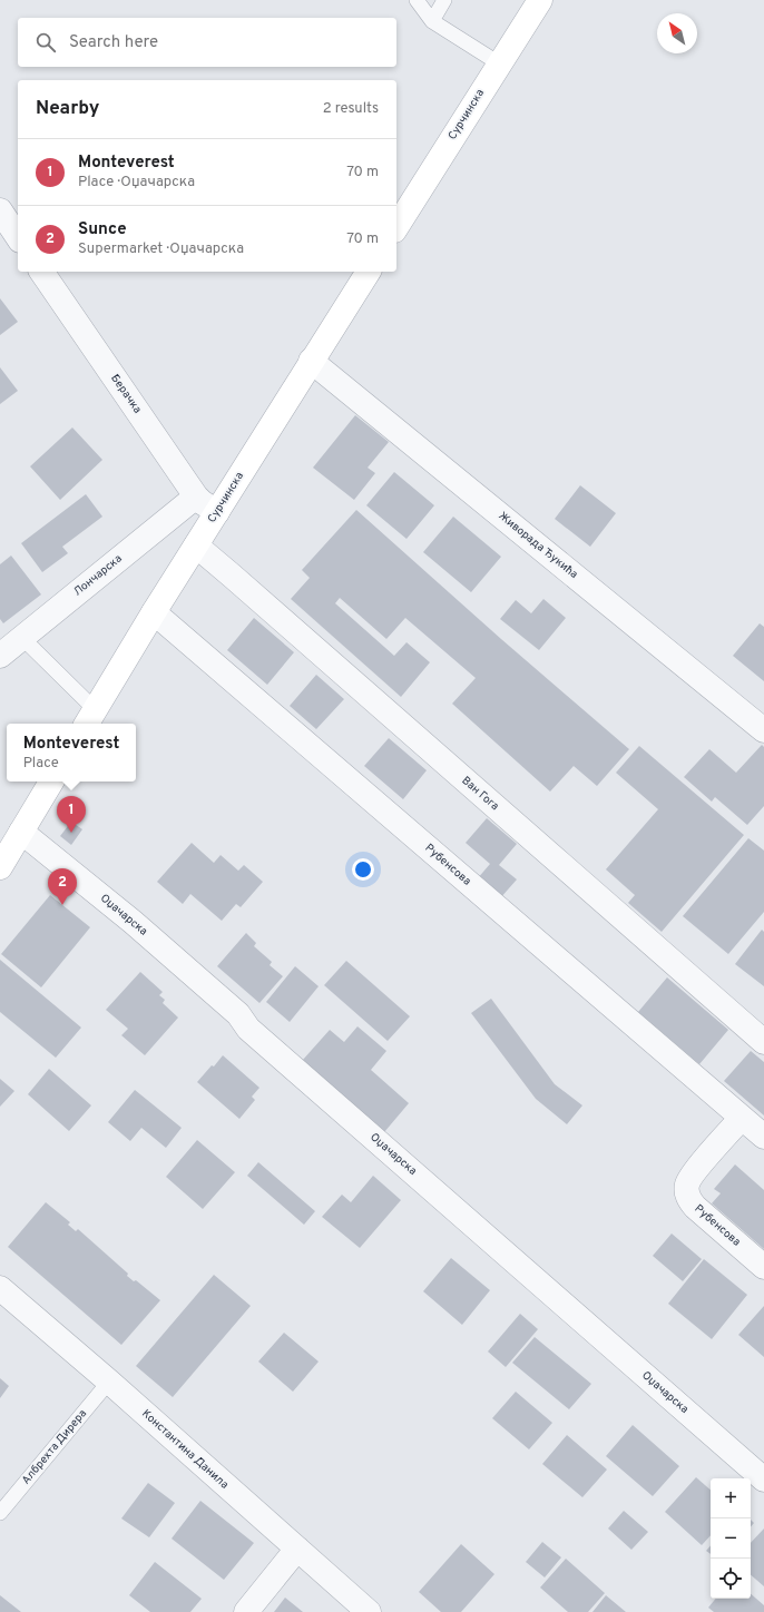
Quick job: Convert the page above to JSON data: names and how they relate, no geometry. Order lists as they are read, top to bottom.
{
  "streets": {
    "main road": ["Сурчинска"],
    "street": [
      "Берачка",
      "Живорада Ђукића",
      "Лончарска",
      "Ван Гога",
      "Рубенсова",
      "Оџачарска",
      "Константина Данила"
    ],
    "lane": ["Албрехта Дирера"]
  },
  "crossings": [
    ["Сурчинска", "Берачка"],
    ["Сурчинска", "Живорада Ђукића"],
    ["Сурчинска", "Ван Гога"],
    ["Сурчинска", "Рубенсова"],
    ["Берачка", "Лончарска"],
    ["Албрехта Дирера", "Константина Данила"]
  ],
  "north": "top left",
  "page": {
    "search": "Search here",
    "heading": ["Nearby", "2 results"],
    "list": [
      {
        "mark": "1",
        "name": "Monteverest",
        "note": "Place · Оџачарска",
        "value": "70 m"
      },
      {
        "mark": "2",
        "name": "Sunce",
        "note": "Supermarket · Оџачарска",
        "value": "70 m"
      }
    ],
    "popup": ["Monteverest", "Place"],
    "pins": ["1", "2"],
    "map_buttons": ["+", "−"]
  }
}
